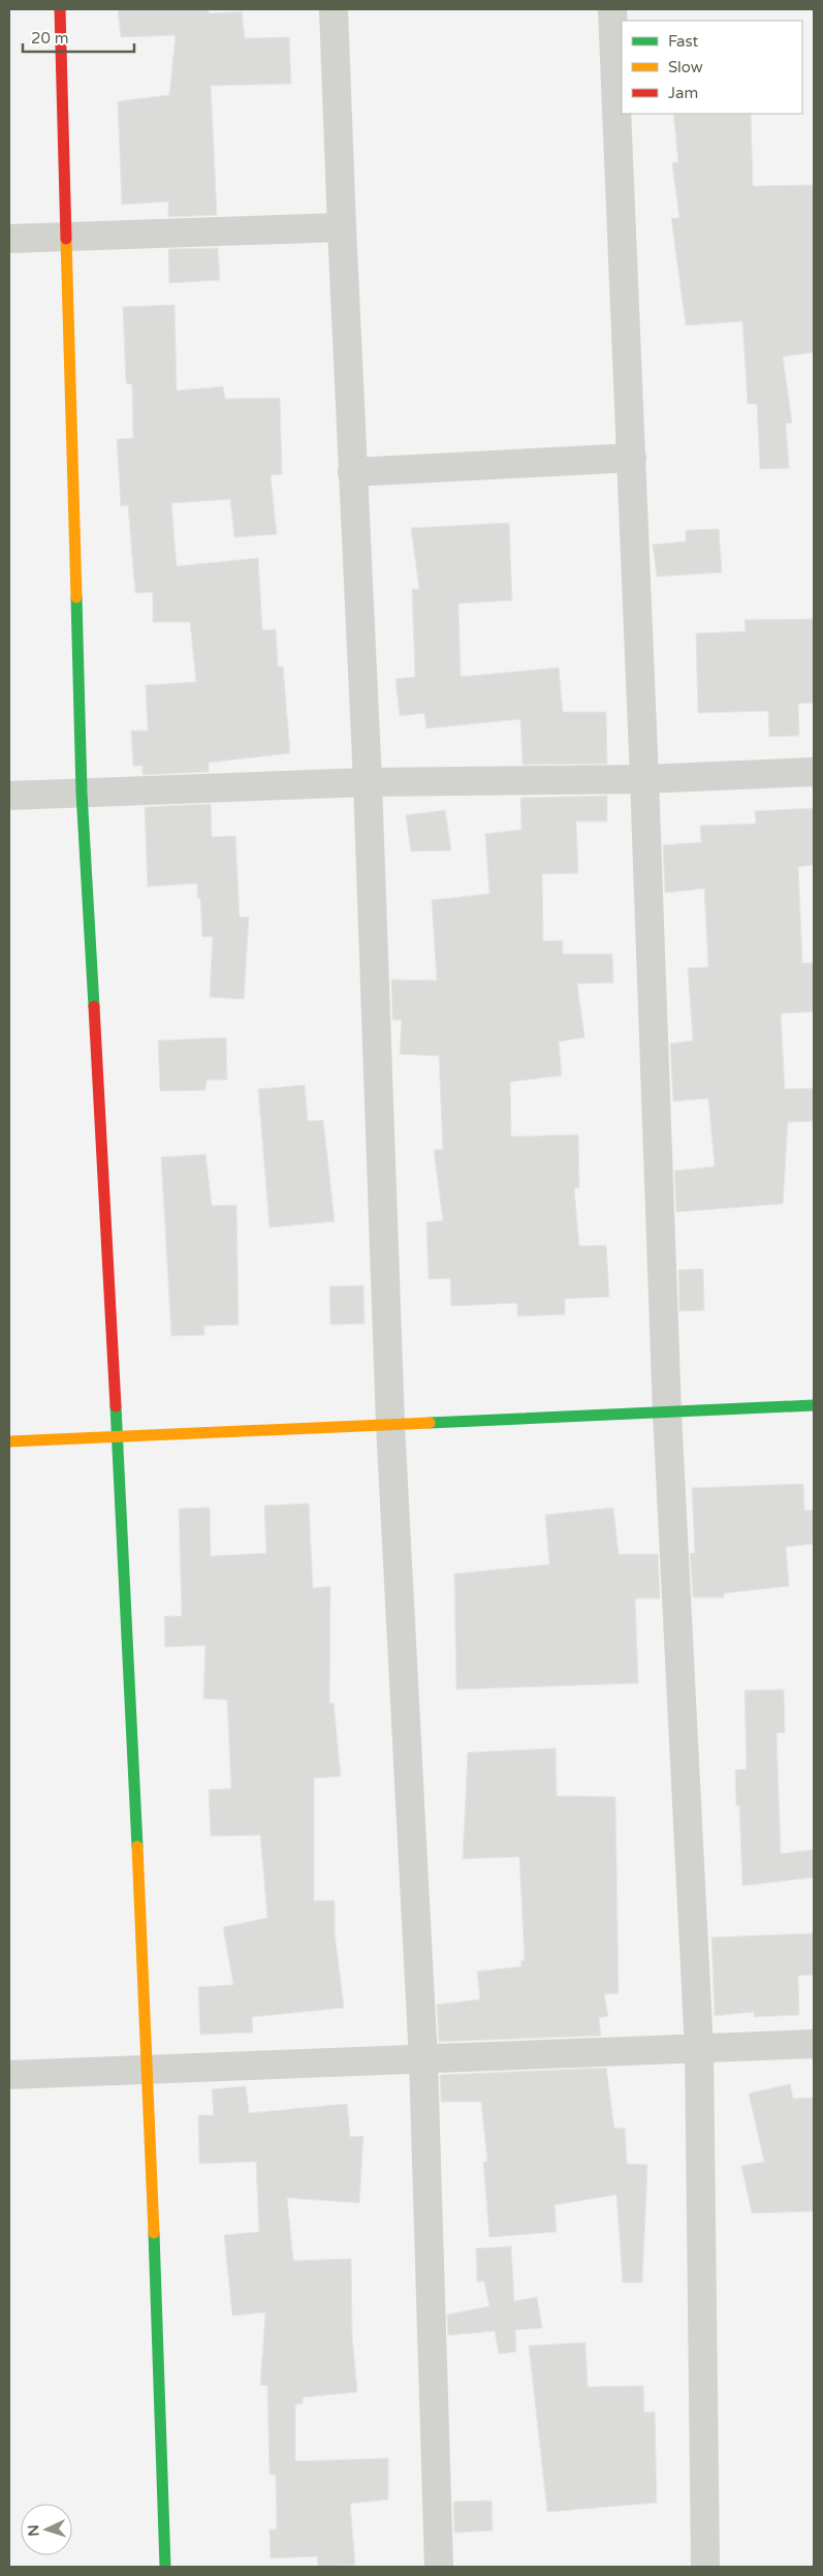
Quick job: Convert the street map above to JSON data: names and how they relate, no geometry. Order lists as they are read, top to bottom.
{
  "legend": ["Fast", "Slow", "Jam"],
  "scale_bar": "20 m",
  "north": "left"
}
